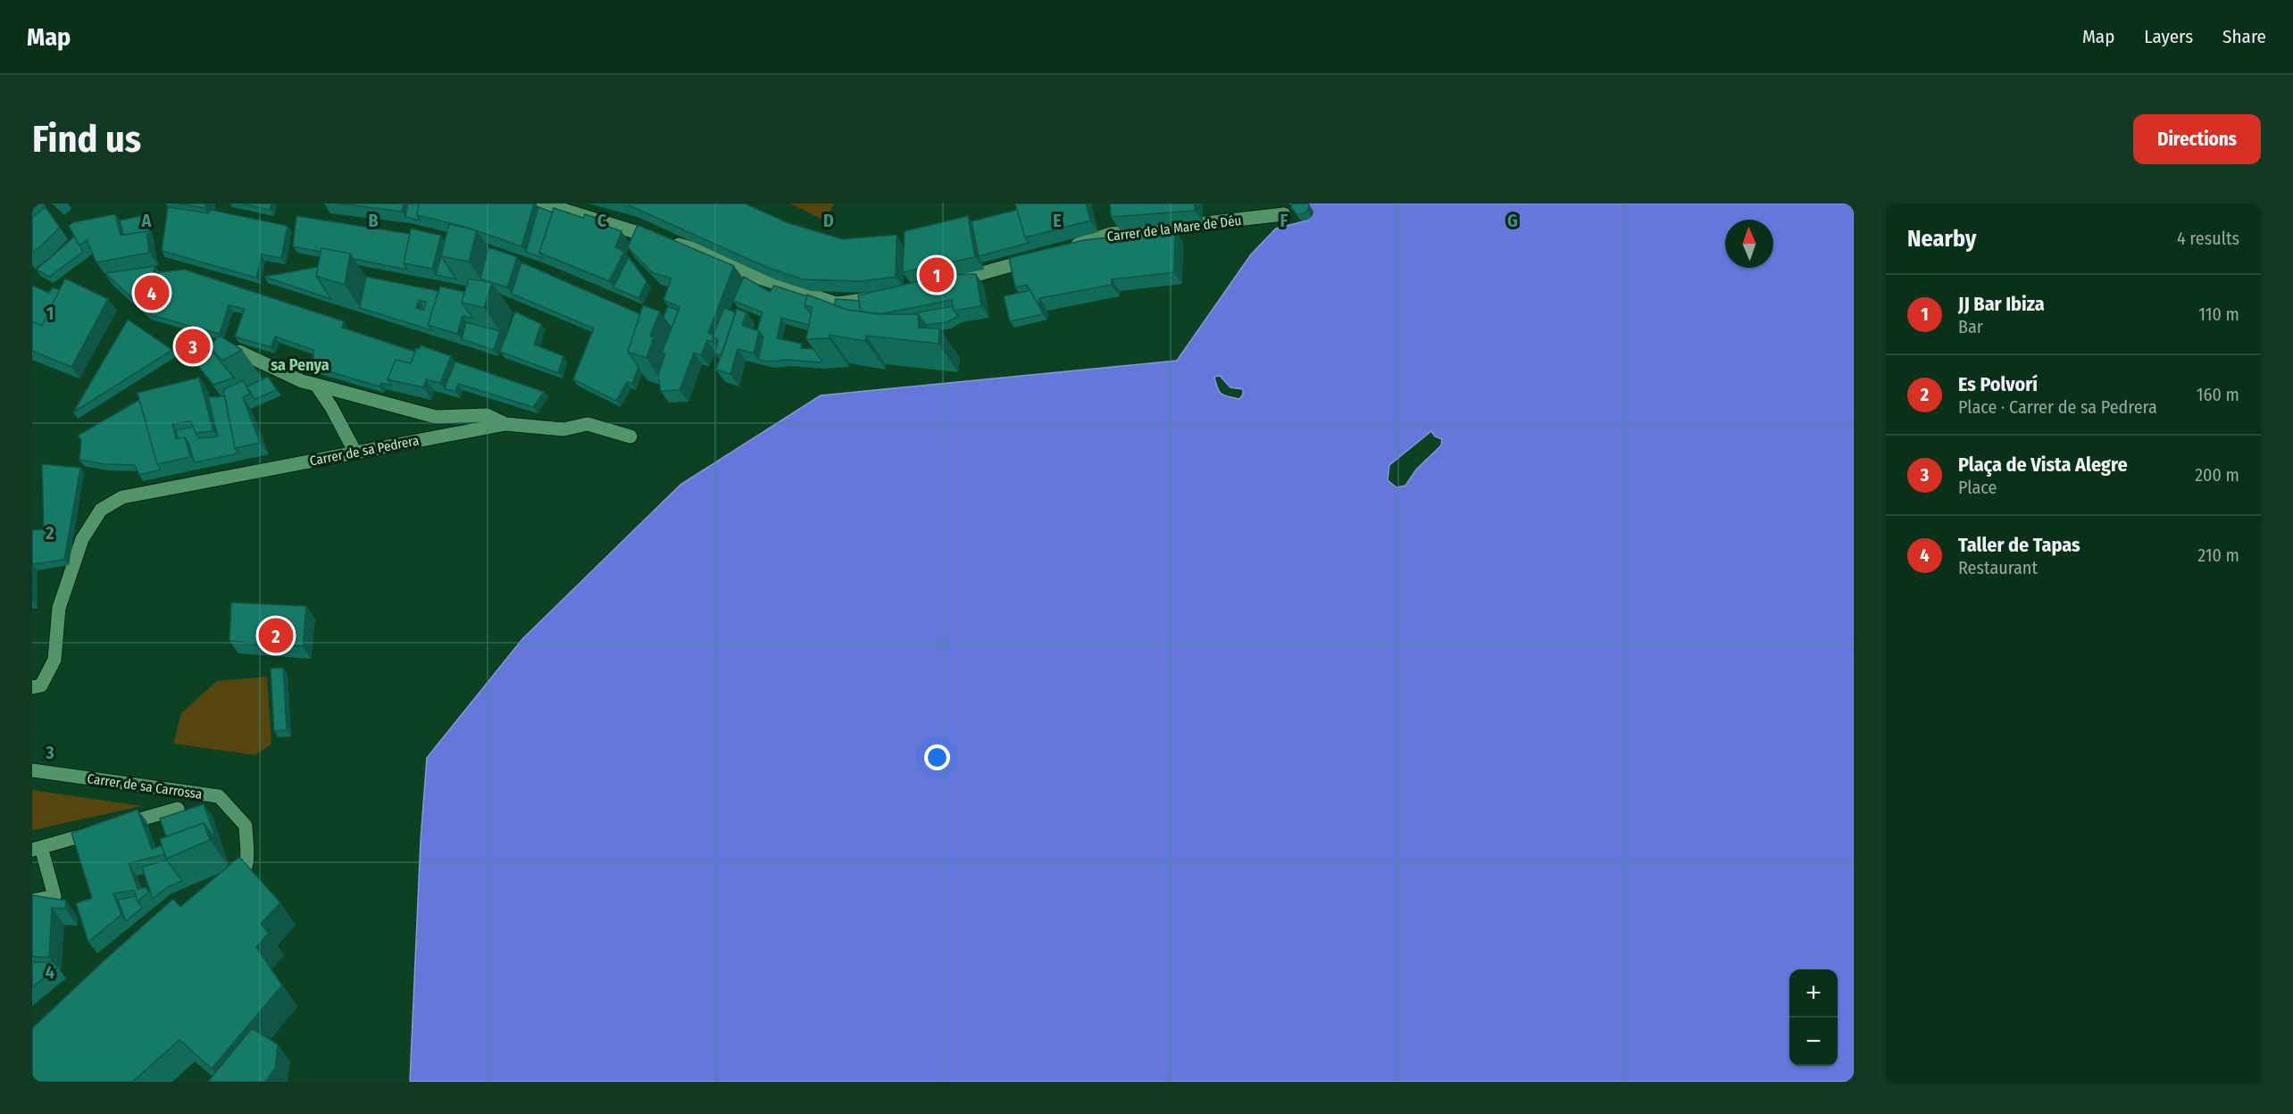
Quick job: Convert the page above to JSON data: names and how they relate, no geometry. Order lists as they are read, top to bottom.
{
  "streets": {
    "street": ["Carrer de la Mare de Déu", "Carrer de sa Pedrera", "Carrer de sa Carrossa"]
  },
  "districts": ["sa Penya"],
  "north": "top",
  "page": {
    "header": "Map",
    "nav": ["Map", "Layers", "Share"],
    "buttons": "Directions",
    "title": "Find us",
    "heading": ["Nearby", "4 results"],
    "pins": [
      "1",
      "4",
      "3",
      "2"
    ],
    "list": [
      {
        "mark": "1",
        "name": "JJ Bar Ibiza",
        "note": "Bar",
        "value": "110 m"
      },
      {
        "mark": "2",
        "name": "Es Polvorí",
        "note": "Place · Carrer de sa Pedrera",
        "value": "160 m"
      },
      {
        "mark": "3",
        "name": "Plaça de Vista Alegre",
        "note": "Place",
        "value": "200 m"
      },
      {
        "mark": "4",
        "name": "Taller de Tapas",
        "note": "Restaurant",
        "value": "210 m"
      }
    ],
    "map_buttons": ["+", "−"]
  },
  "grid": {
    "columns": [
      "A",
      "B",
      "C",
      "D",
      "E",
      "F",
      "G"
    ],
    "rows": [
      "1",
      "2",
      "3",
      "4"
    ]
  }
}
